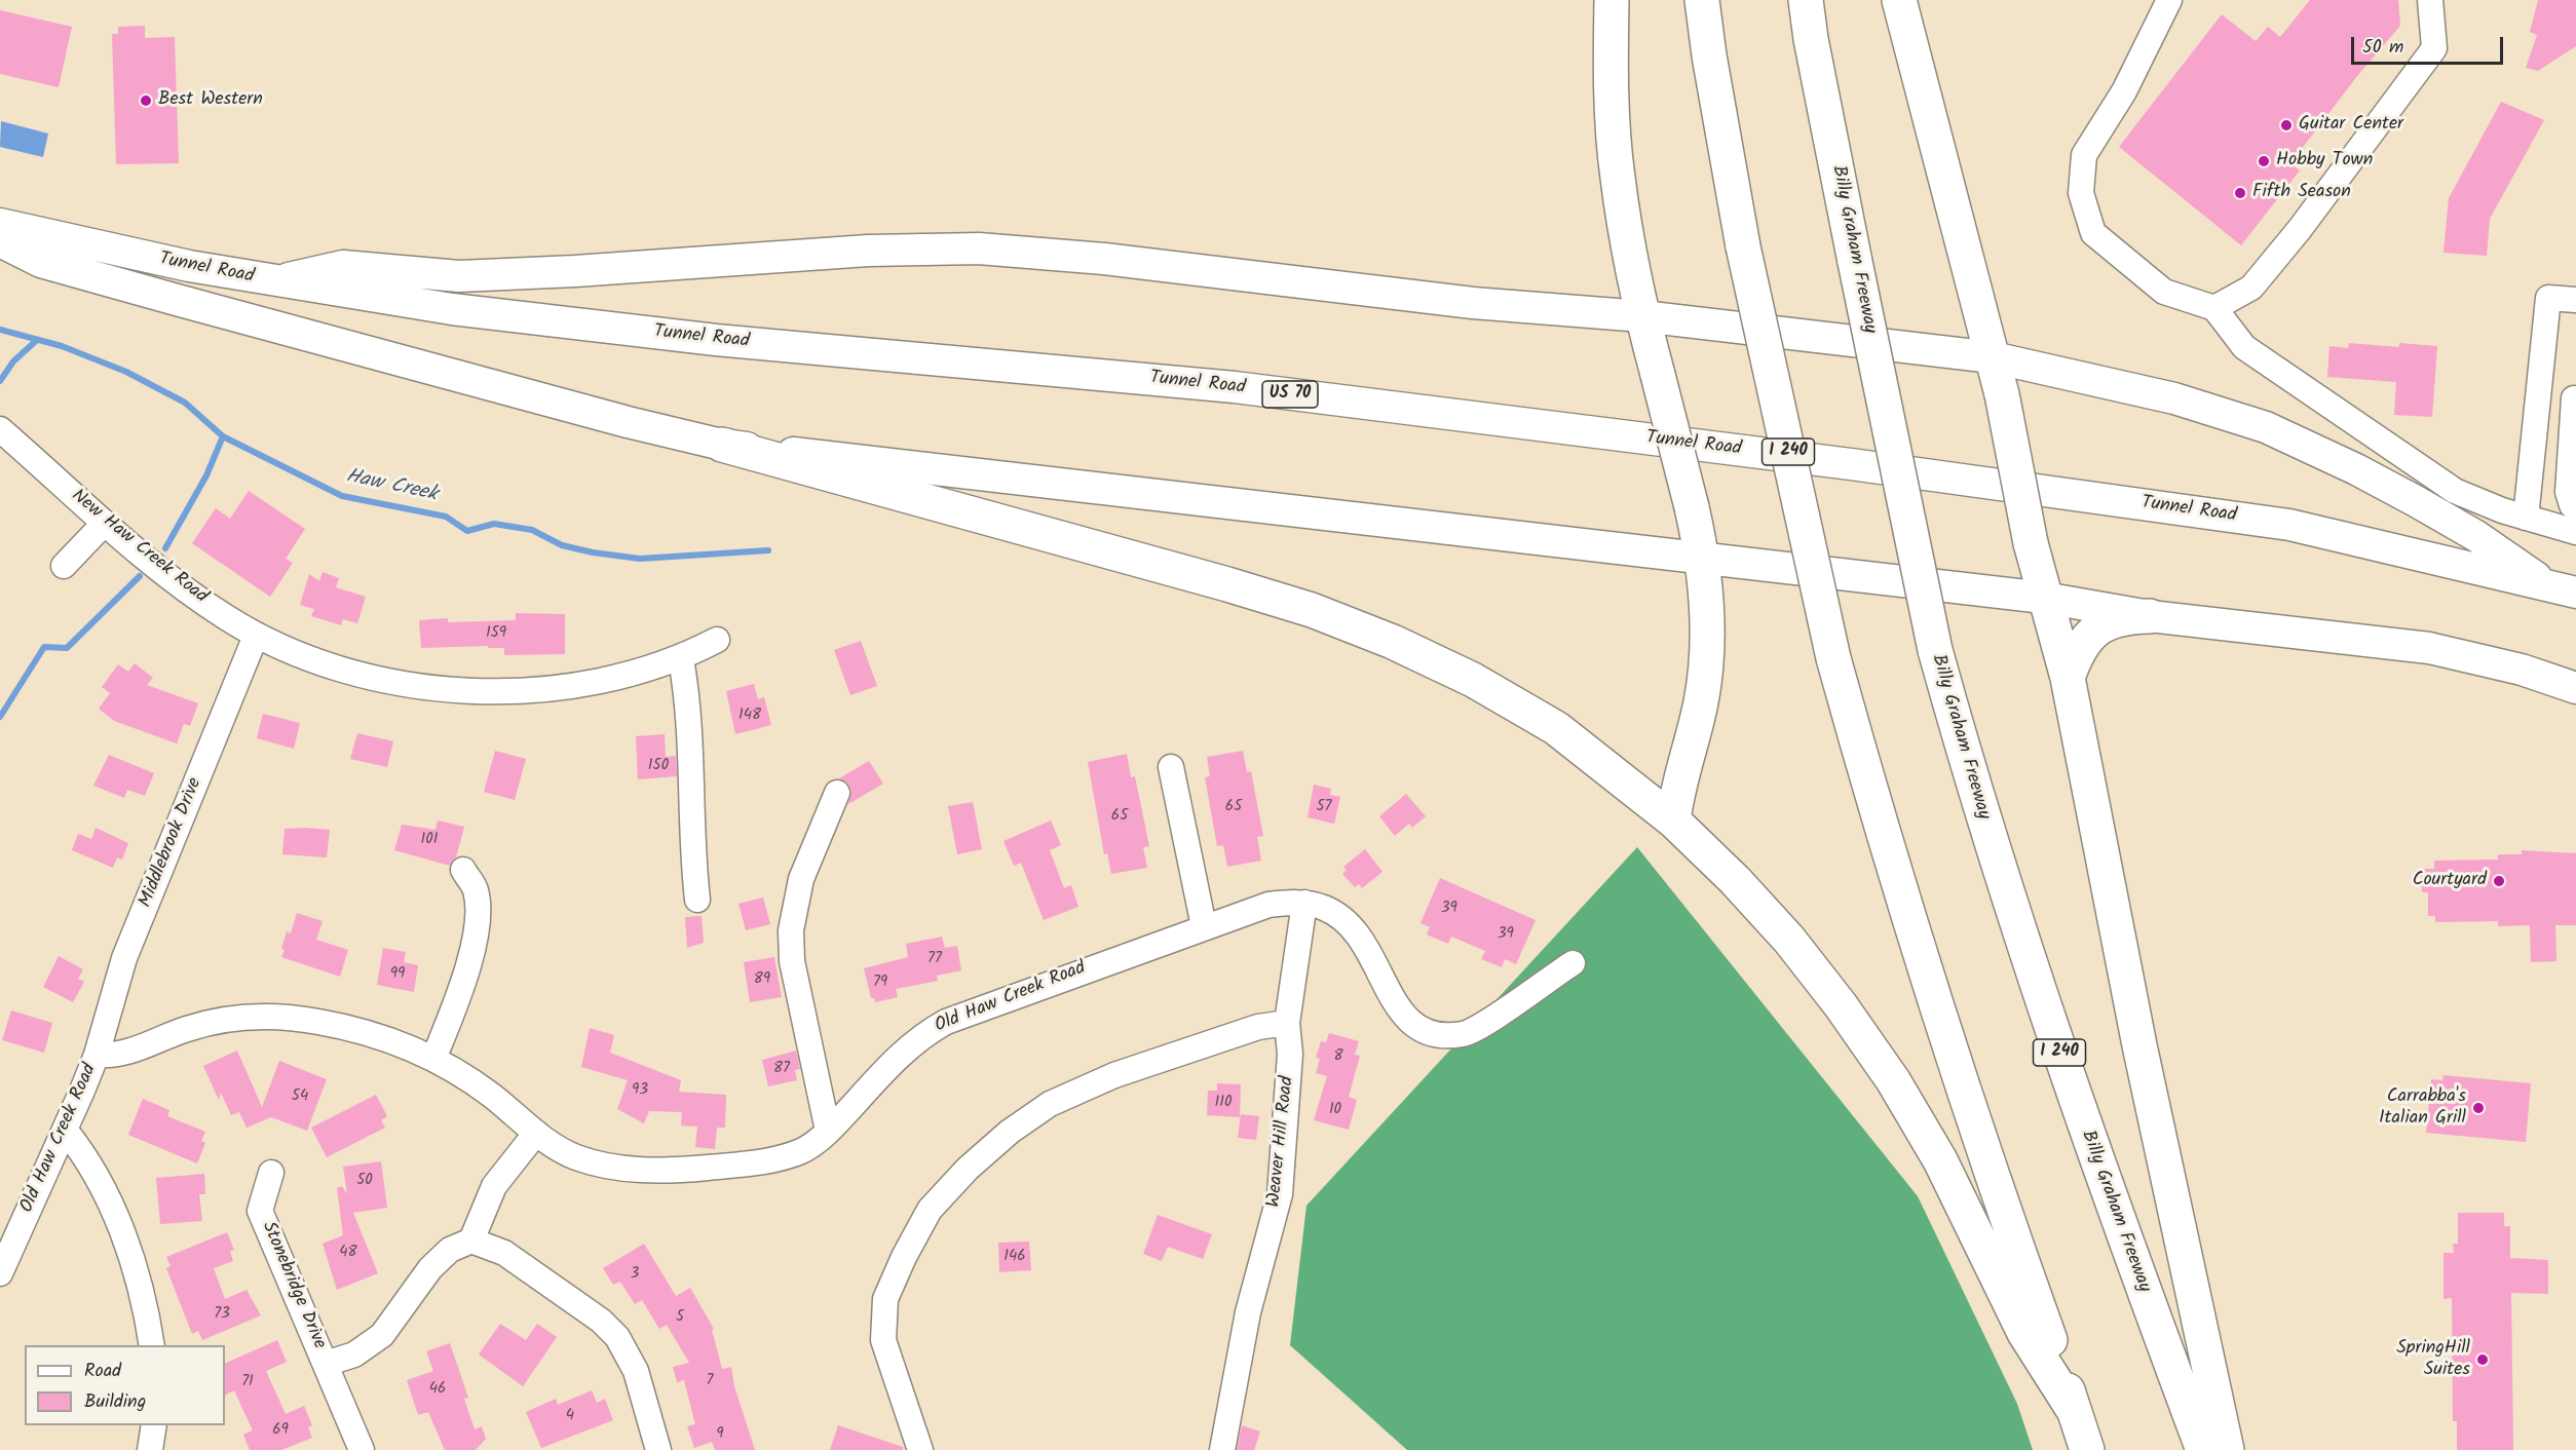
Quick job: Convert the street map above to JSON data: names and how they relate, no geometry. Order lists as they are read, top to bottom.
{
  "streets": {
    "highway": ["Billy Graham Freeway", "I 240"],
    "main road": ["Tunnel Road", "US 70"],
    "street": [
      "New Haw Creek Road",
      "Middlebrook Drive",
      "Old Haw Creek Road",
      "Weaver Hill Road",
      "Stonebridge Drive"
    ]
  },
  "crossings": [
    ["New Haw Creek Road", "Middlebrook Drive"],
    ["Middlebrook Drive", "Old Haw Creek Road"],
    ["Old Haw Creek Road", "Weaver Hill Road"]
  ],
  "water": ["Haw Creek"],
  "places": [
    "Best Western",
    "Guitar Center",
    "Hobby Town",
    "Fifth Season",
    "Courtyard",
    "Carrabba's Italian Grill",
    "SpringHill Suites"
  ],
  "house_numbers": [
    "159",
    "148",
    "150",
    "65",
    "57",
    "65",
    "101",
    "39",
    "39",
    "77",
    "99",
    "89",
    "79",
    "8",
    "87",
    "93",
    "54",
    "110",
    "10",
    "50",
    "48",
    "146",
    "3",
    "73",
    "5",
    "7",
    "71",
    "46",
    "4",
    "69",
    "9"
  ],
  "legend": ["Road", "Building"],
  "scale_bar": "50 m"
}
